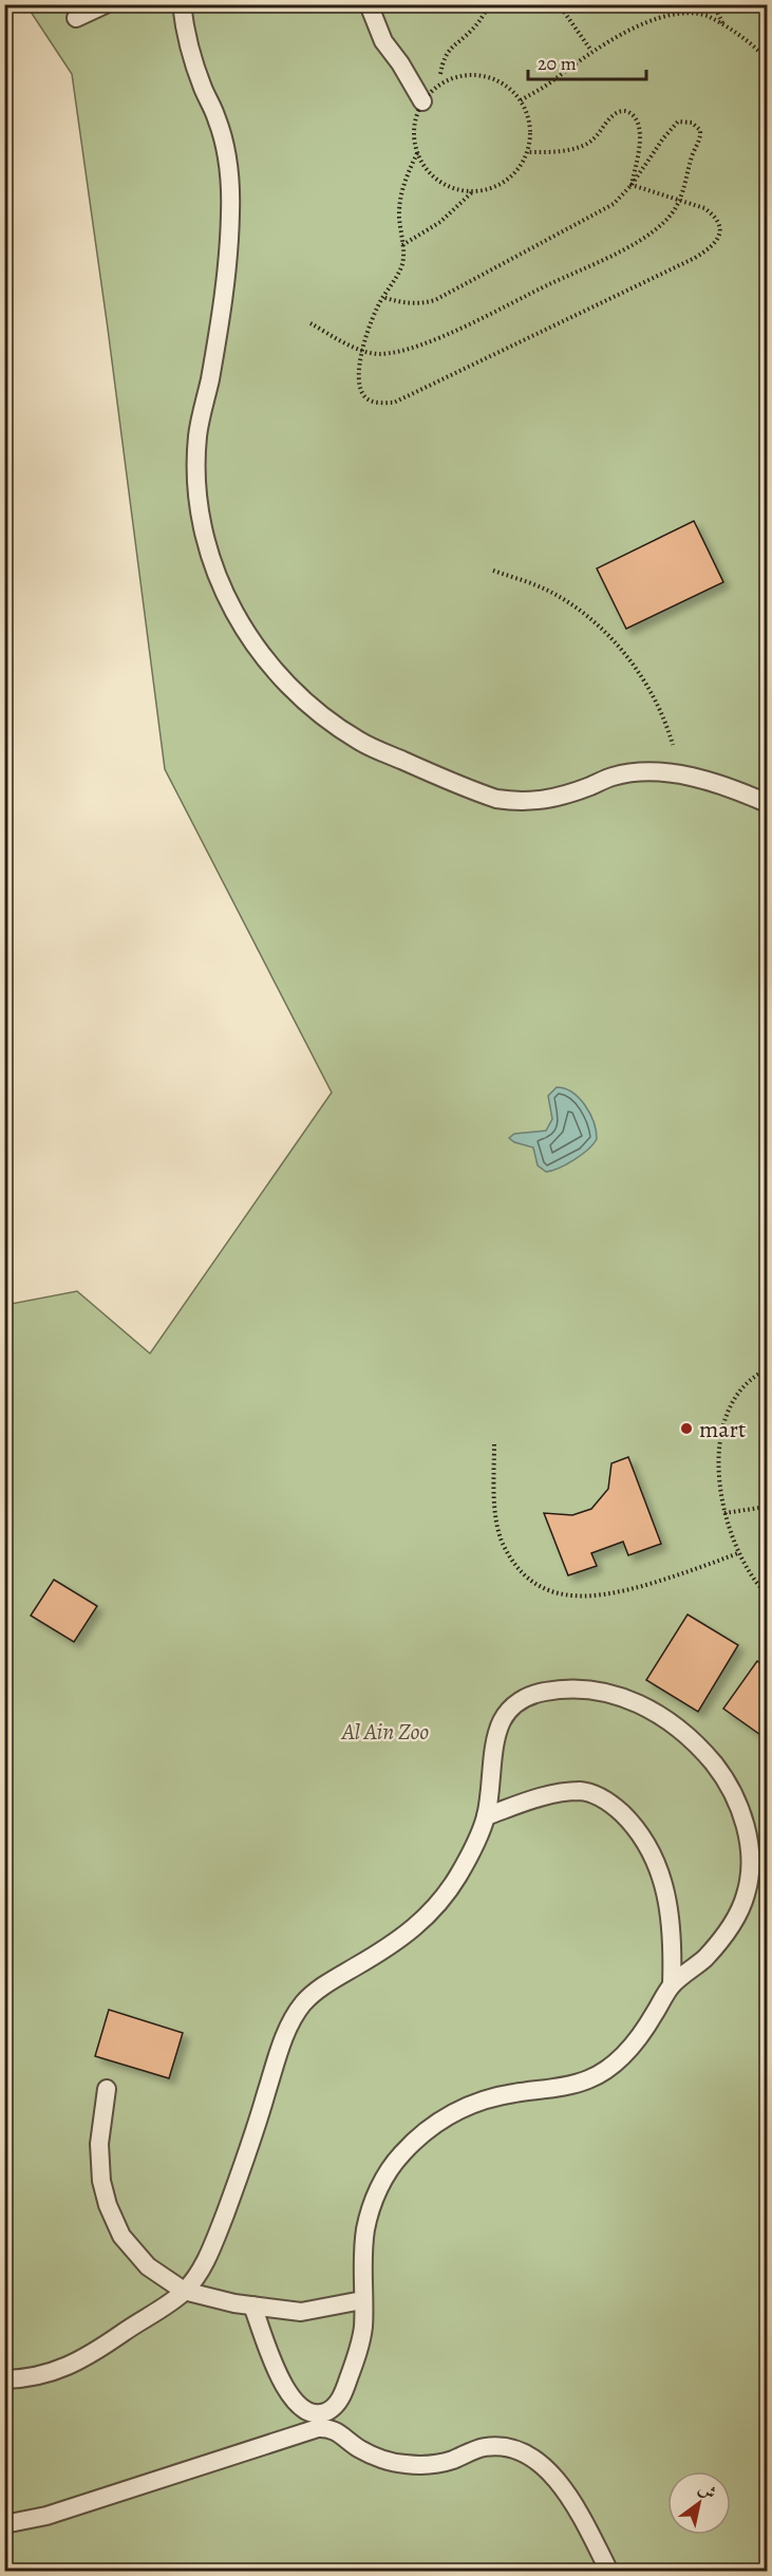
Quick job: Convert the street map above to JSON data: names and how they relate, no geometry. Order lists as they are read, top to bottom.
{
  "parks": ["Al Ain Zoo"],
  "places": ["mart"],
  "scale_bar": "20 m",
  "north": "top right"
}
